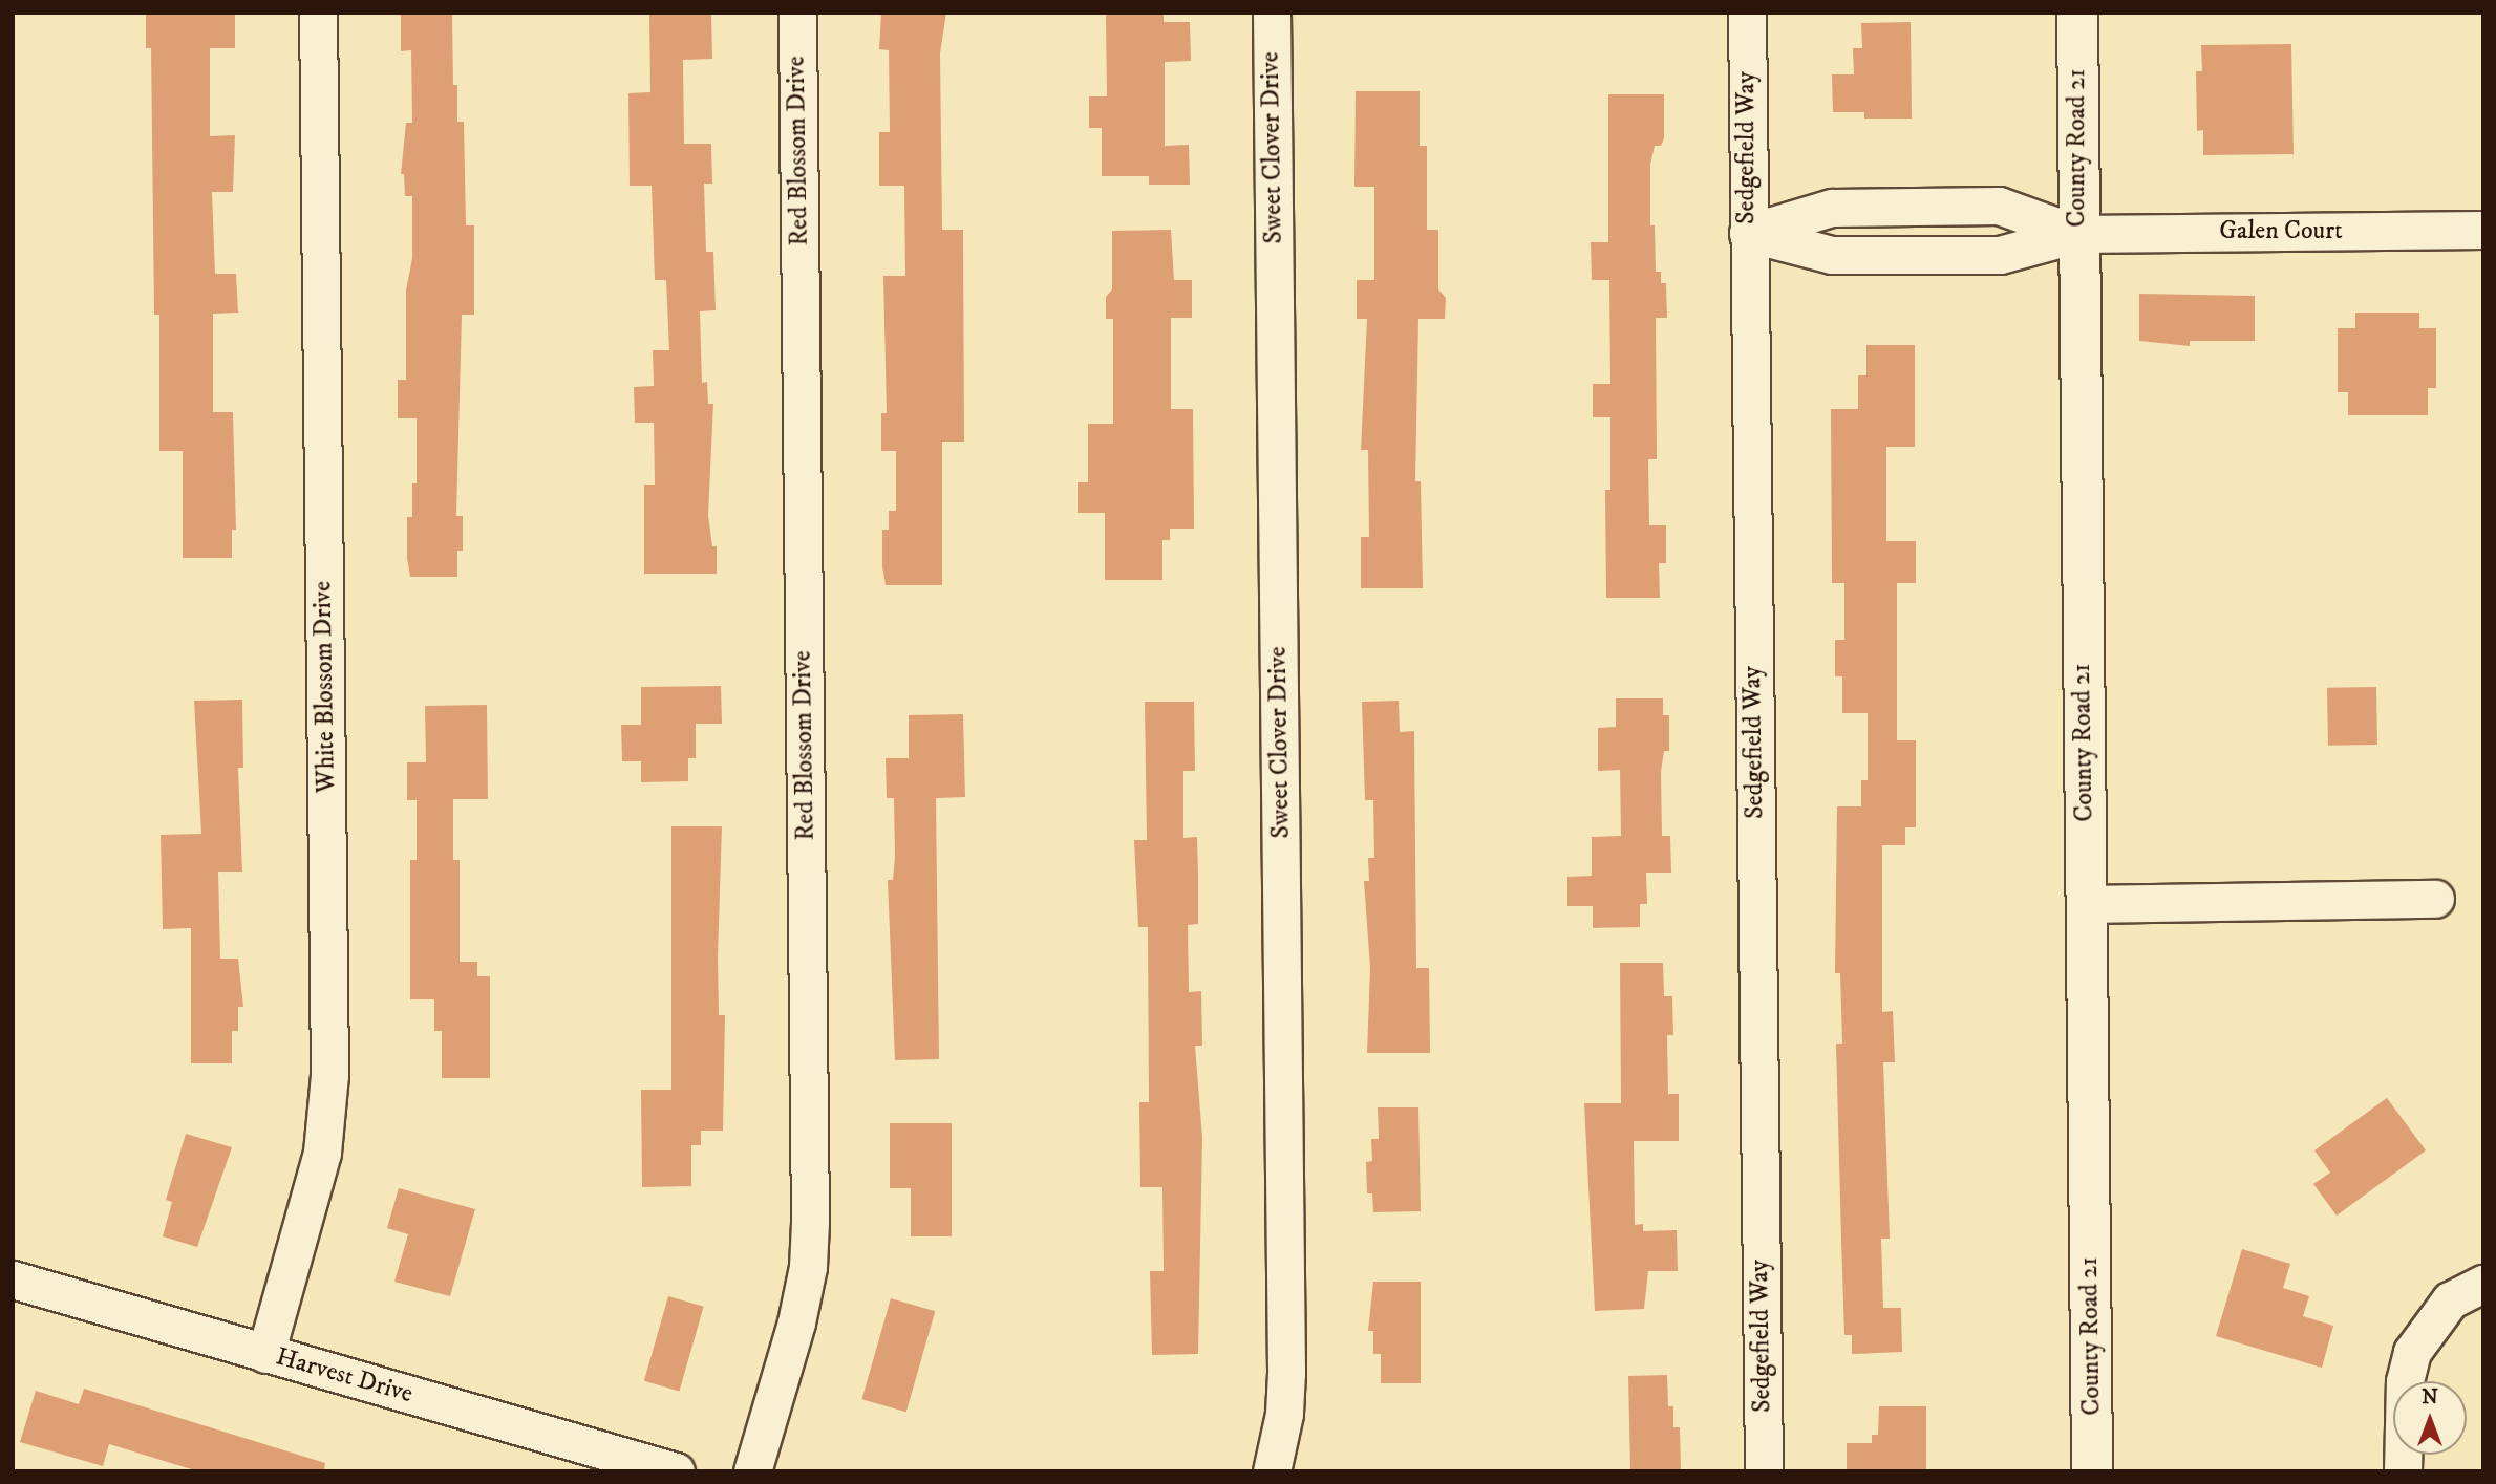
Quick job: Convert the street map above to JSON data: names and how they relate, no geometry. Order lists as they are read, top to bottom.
{
  "streets": {
    "street": [
      "Sweet Clover Drive",
      "Sedgefield Way",
      "County Road 21",
      "Red Blossom Drive",
      "Galen Court",
      "White Blossom Drive",
      "Harvest Drive"
    ]
  },
  "crossings": [
    ["County Road 21", "Galen Court"],
    ["White Blossom Drive", "Harvest Drive"]
  ],
  "north": "top"
}
